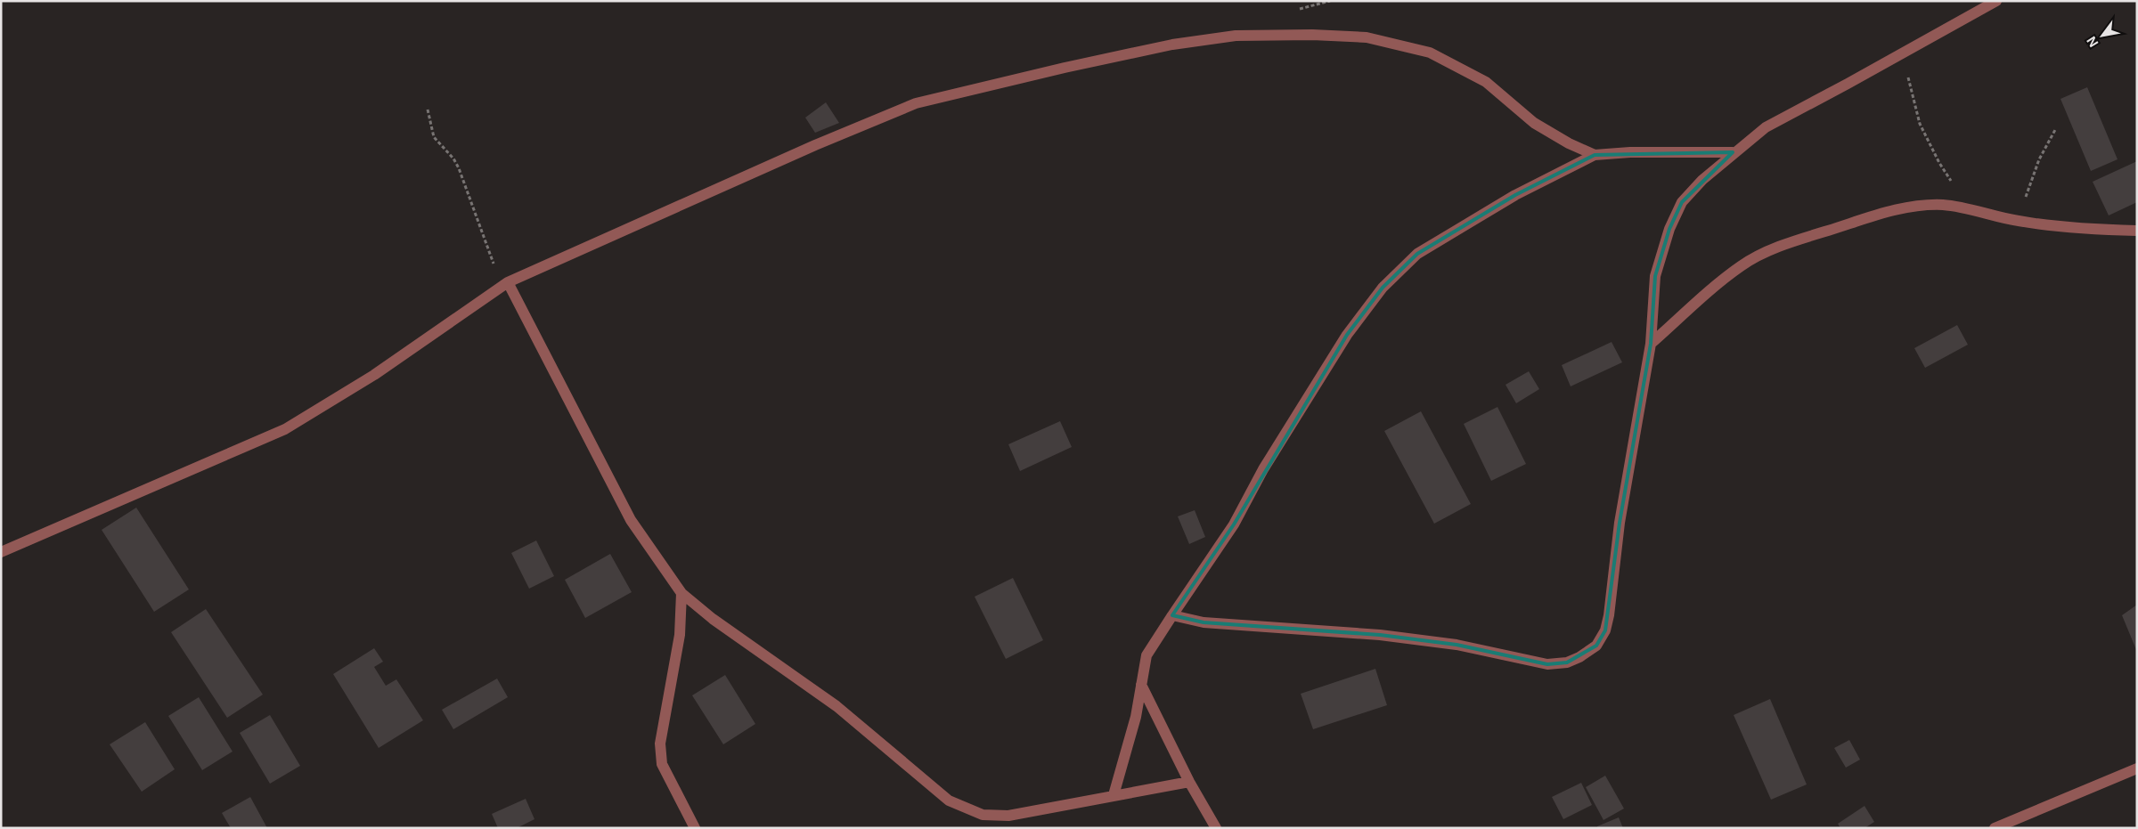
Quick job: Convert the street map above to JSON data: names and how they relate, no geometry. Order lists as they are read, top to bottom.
{
  "north": "bottom left"
}
